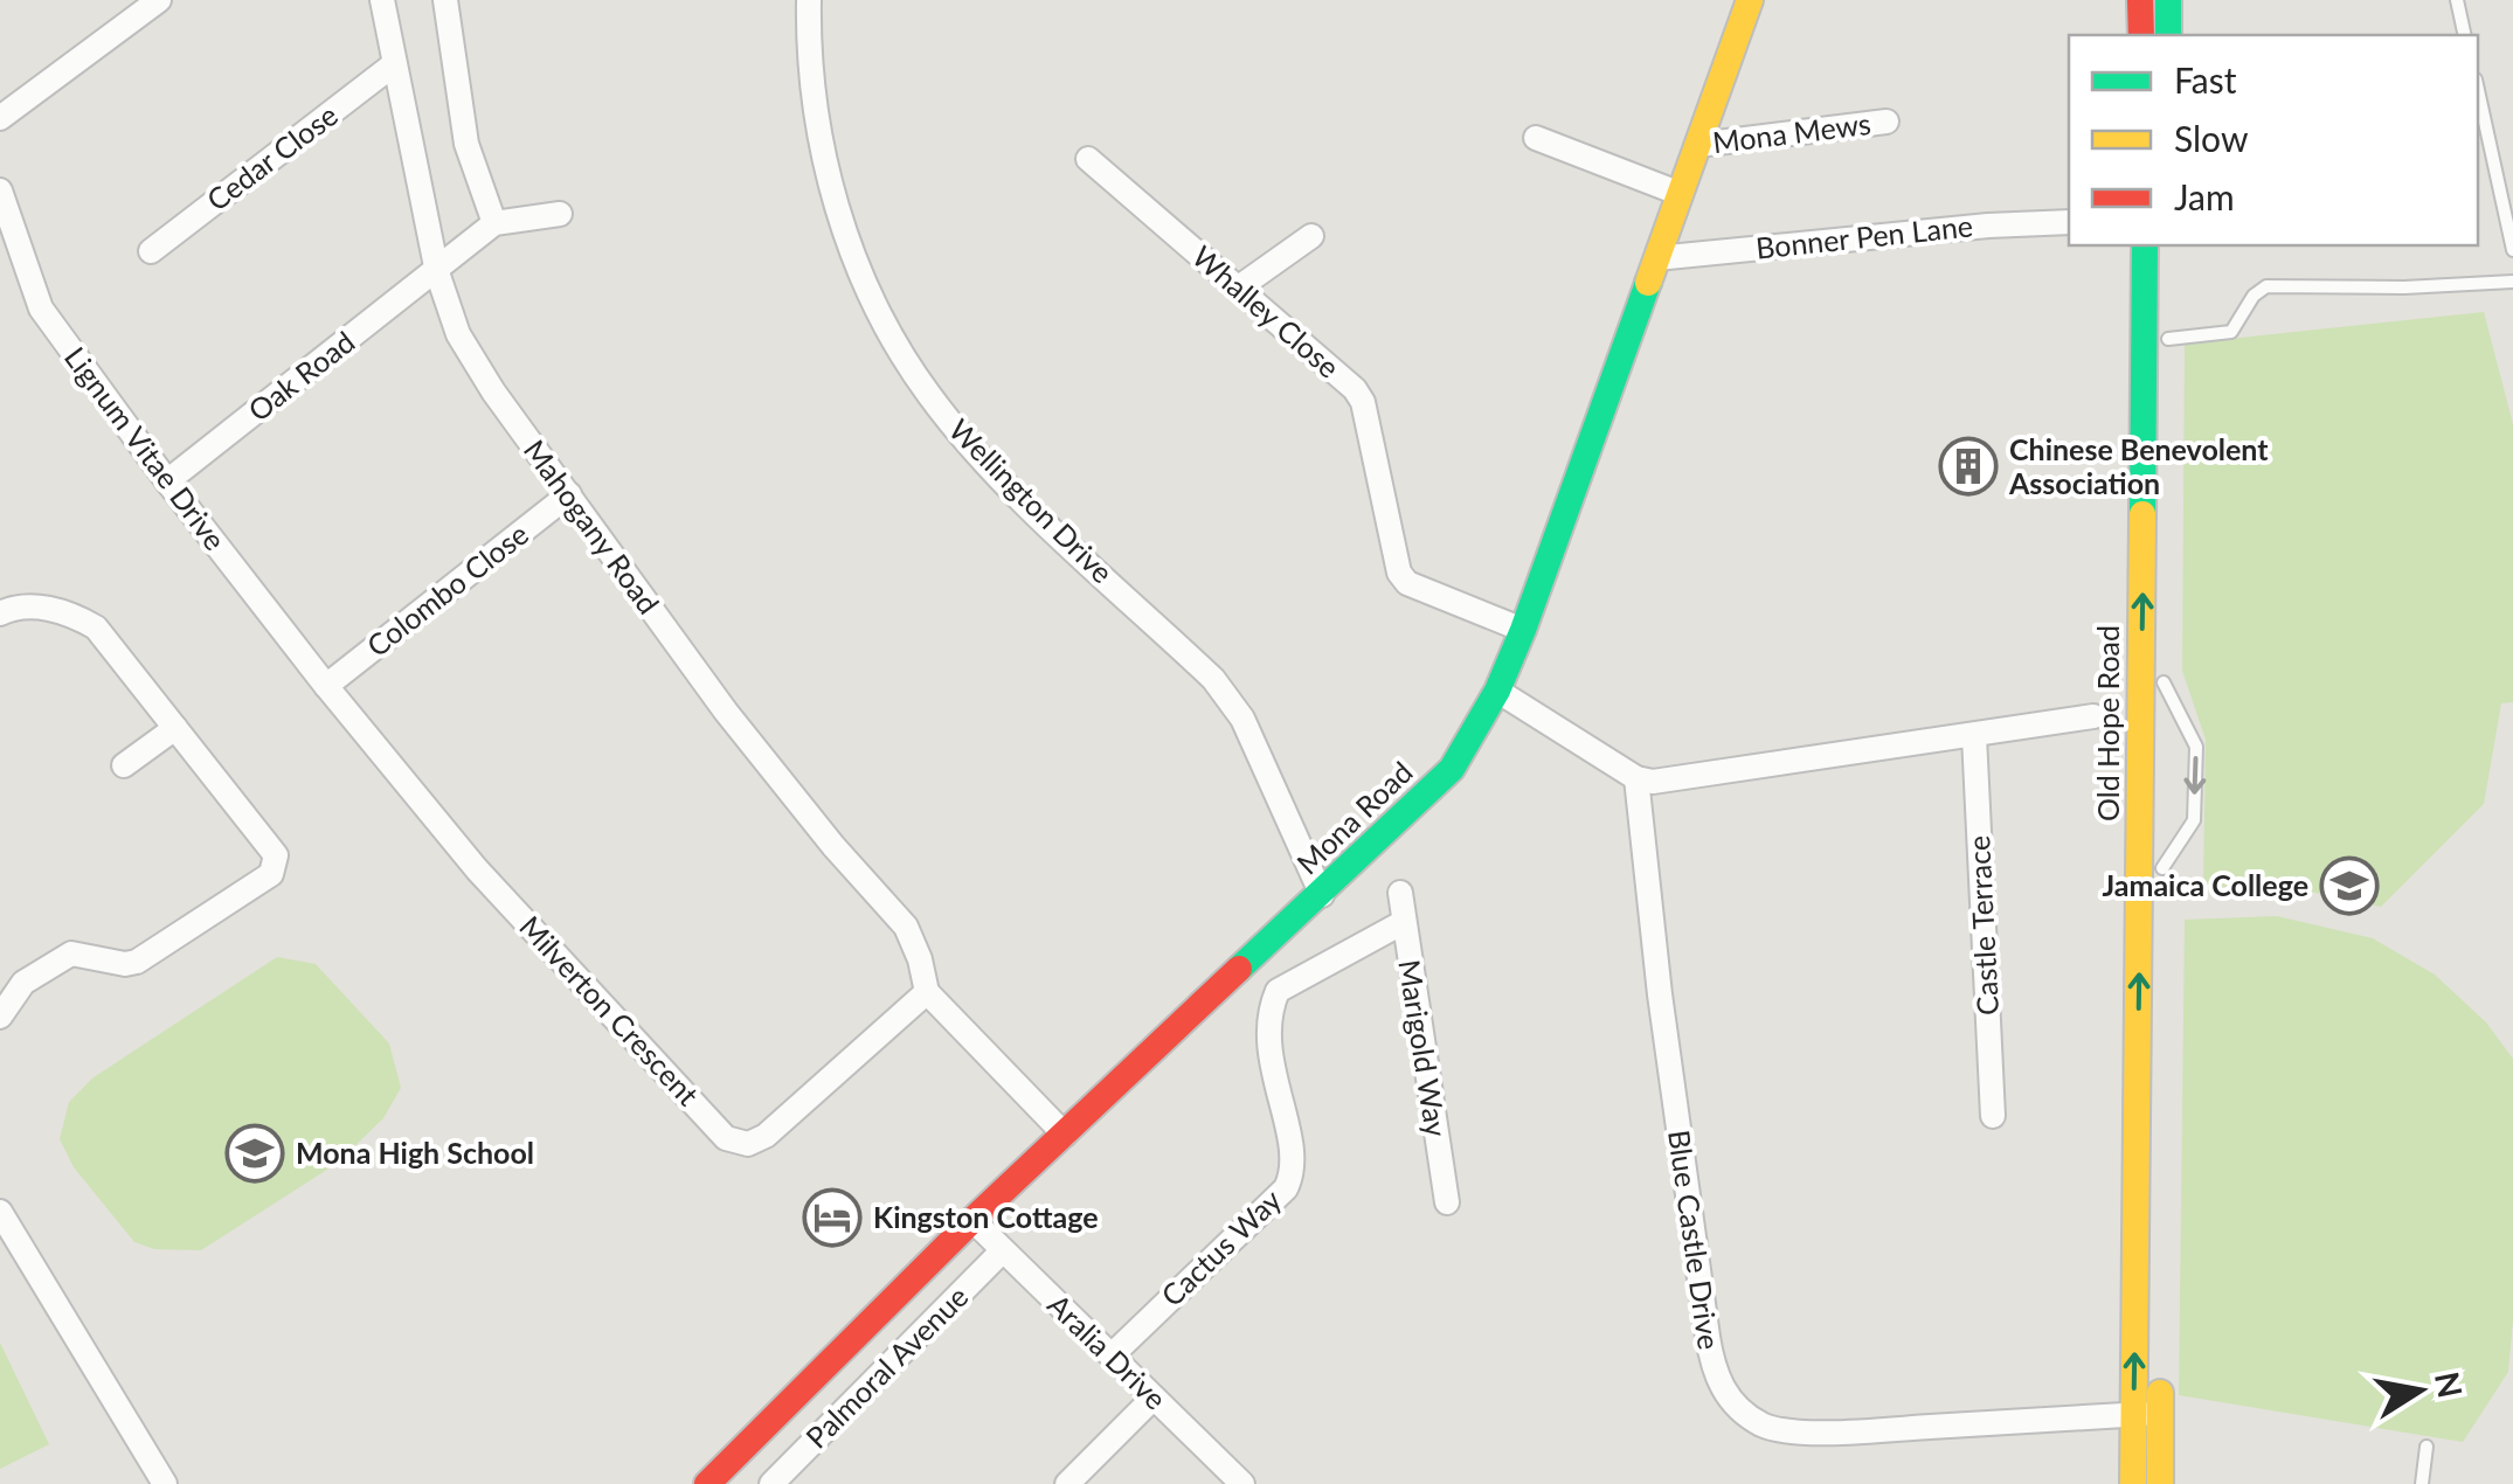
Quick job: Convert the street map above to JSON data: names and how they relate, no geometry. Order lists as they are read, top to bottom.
{
  "streets": {
    "main road": ["Old Hope Road", "Mona Road"],
    "street": [
      "Mona Mews",
      "Cedar Close",
      "Bonner Pen Lane",
      "Whalley Close",
      "Oak Road",
      "Lignum Vitae Drive",
      "Wellington Drive",
      "Mahogany Road",
      "Colombo Close",
      "Castle Terrace",
      "Milverton Crescent",
      "Marigold Way",
      "Blue Castle Drive",
      "Cactus Way",
      "Aralia Drive",
      "Palmoral Avenue"
    ]
  },
  "crossings": [
    ["Mona Mews", "Mona Road"],
    ["Cedar Close", "Mahogany Road"],
    ["Bonner Pen Lane", "Mona Road"],
    ["Whalley Close", "Mona Road"],
    ["Oak Road", "Lignum Vitae Drive"],
    ["Oak Road", "Mahogany Road"],
    ["Lignum Vitae Drive", "Colombo Close"],
    ["Lignum Vitae Drive", "Milverton Crescent"],
    ["Wellington Drive", "Mona Road"],
    ["Mahogany Road", "Colombo Close"],
    ["Mahogany Road", "Milverton Crescent"],
    ["Colombo Close", "Milverton Crescent"],
    ["Old Hope Road", "Blue Castle Drive"],
    ["Mona Road", "Aralia Drive"],
    ["Marigold Way", "Cactus Way"],
    ["Cactus Way", "Aralia Drive"],
    ["Aralia Drive", "Palmoral Avenue"]
  ],
  "places": {
    "building": ["Chinese Benevolent Association"],
    "school or university": ["Jamaica College", "Mona High School"],
    "hotel": ["Kingston Cottage"]
  },
  "legend": ["Fast", "Slow", "Jam"],
  "north": "right"
}
